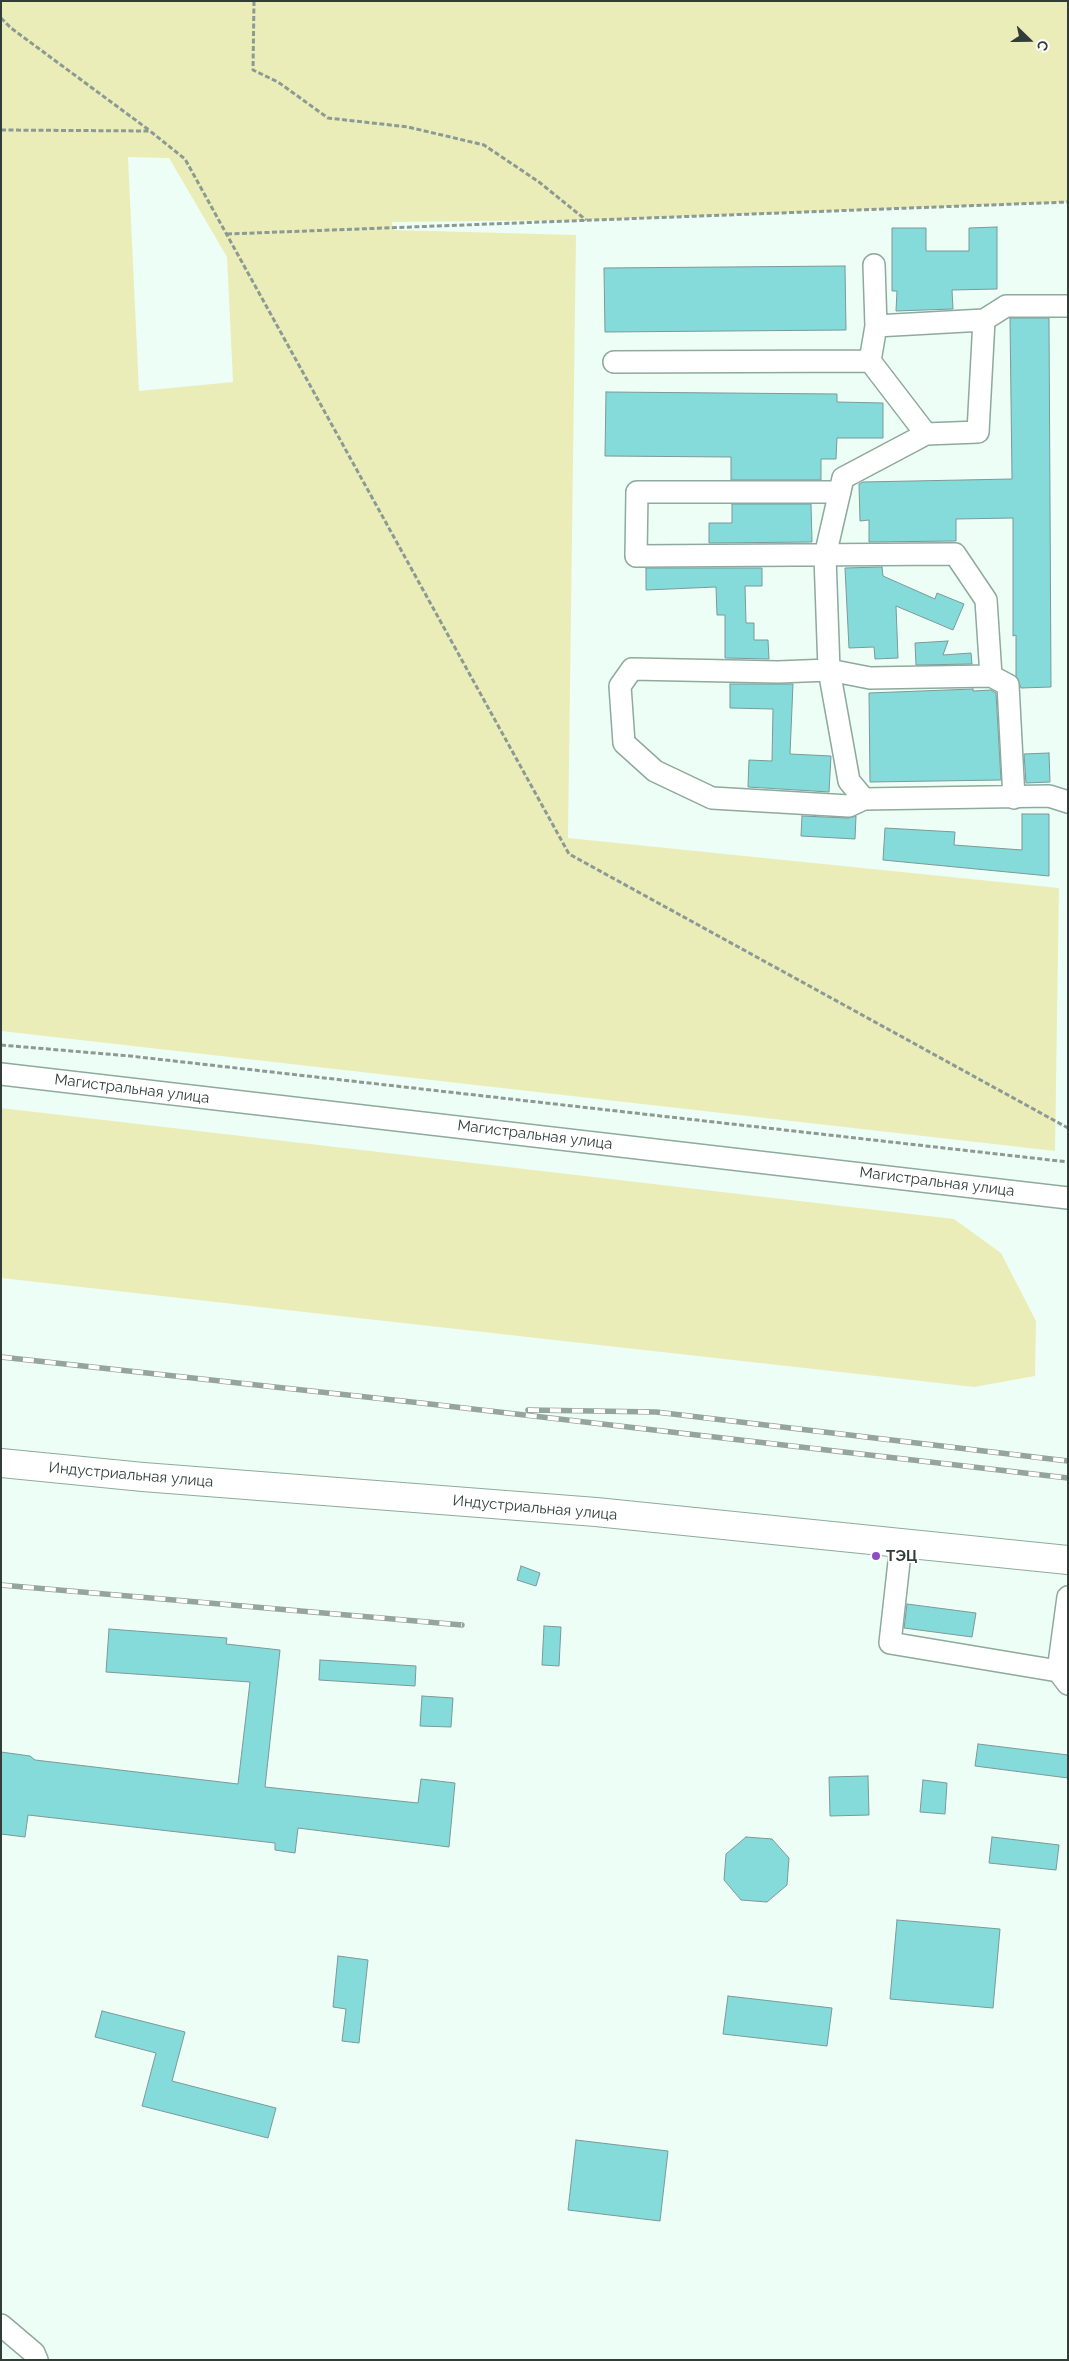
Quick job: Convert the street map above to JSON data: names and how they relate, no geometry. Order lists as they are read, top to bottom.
{
  "streets": {
    "main road": ["Индустриальная улица"],
    "street": ["Магистральная улица"]
  },
  "places": ["ТЭЦ"],
  "north": "right"
}
